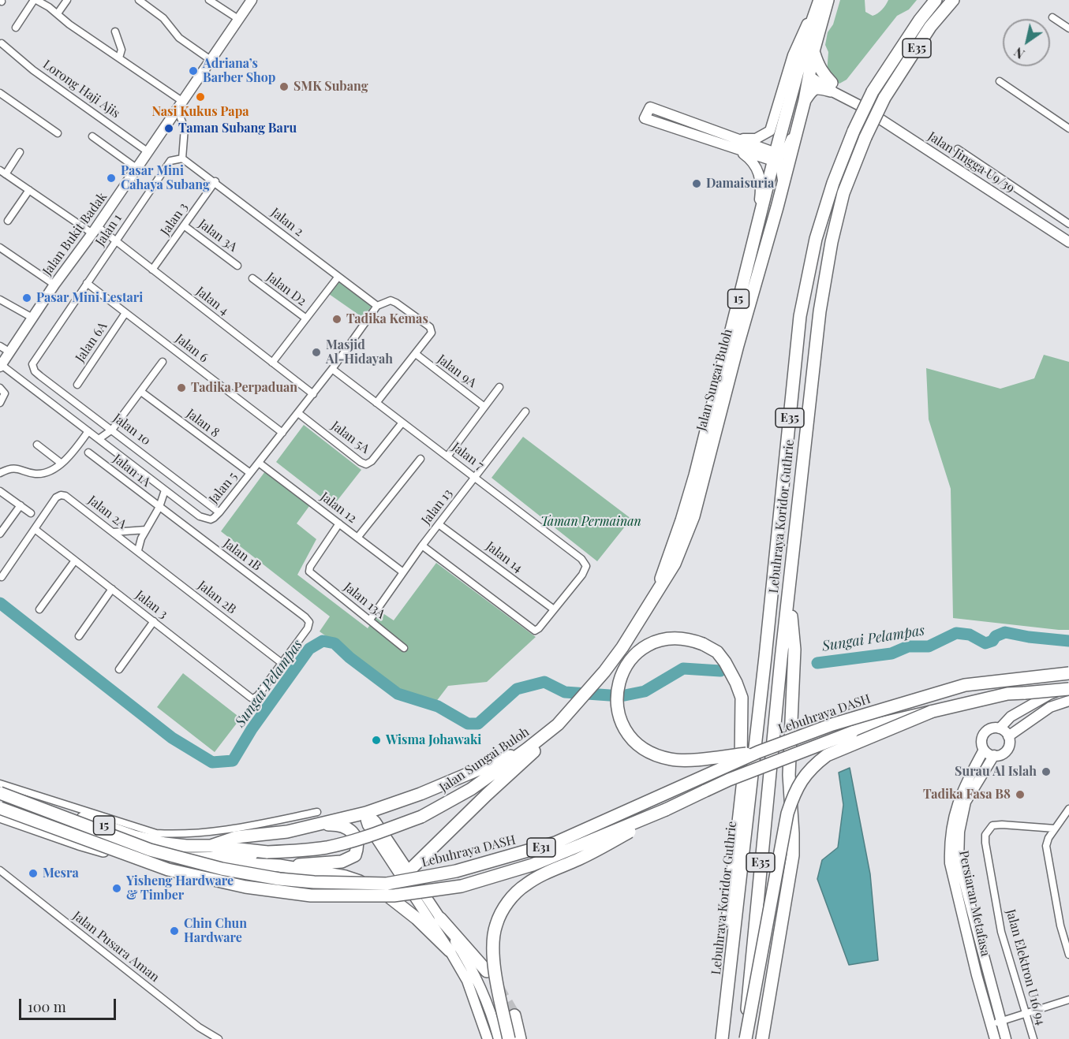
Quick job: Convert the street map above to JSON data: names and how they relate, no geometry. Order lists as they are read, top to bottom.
{
  "streets": {
    "highway": [
      "E35",
      "15",
      "Jalan Sungai Buloh",
      "Lebuhraya Koridor Guthrie",
      "Lebuhraya DASH",
      "E31"
    ],
    "street": [
      "Lorong Haji Ajis",
      "Jalan Jingga U9/39",
      "Jalan 3",
      "Jalan 2",
      "Jalan 1",
      "Jalan Bukit Badak",
      "Jalan 3A",
      "Jalan D2",
      "Jalan 4",
      "Jalan 6A",
      "Jalan 6",
      "Jalan 9A",
      "Jalan 8",
      "Jalan 10",
      "Jalan 5A",
      "Jalan 7",
      "Jalan 1A",
      "Jalan 5",
      "Jalan 13",
      "Jalan 12",
      "Jalan 2A",
      "Jalan 1B",
      "Jalan 14",
      "Jalan 2B",
      "Jalan 13A",
      "Persiaran Metafasa",
      "Jalan Pusara Aman",
      "Jalan Elektron U16/94"
    ]
  },
  "crossings": [
    ["Lorong Haji Ajis", "Jalan Bukit Badak"],
    ["Jalan Jingga U9/39", "Jalan Sungai Buloh"],
    ["Jalan 3", "Jalan 2"],
    ["Jalan 3", "Jalan 3A"],
    ["Jalan 3", "Jalan 4"],
    ["Jalan 3", "Jalan 2A"],
    ["Jalan 3", "Jalan 1B"],
    ["Jalan 3", "Jalan 2B"],
    ["Jalan 2", "Jalan 1"],
    ["Jalan 2", "Jalan 5"],
    ["Jalan 1", "Jalan 4"],
    ["Jalan 1", "Jalan 6"],
    ["Jalan 1", "Jalan 10"],
    ["Jalan Bukit Badak", "Jalan 4"],
    ["Jalan Bukit Badak", "Jalan 5"],
    ["Jalan 4", "Jalan 5"],
    ["Jalan 6A", "Jalan 6"],
    ["Jalan 6", "Jalan 5"],
    ["Jalan Sungai Buloh", "Lebuhraya DASH"],
    ["Jalan 8", "Jalan 5"],
    ["Jalan 10", "Jalan 5"],
    ["Jalan 5A", "Jalan 7"],
    ["Jalan 5A", "Jalan 5"],
    ["Jalan 7", "Jalan 5"],
    ["Jalan 7", "Jalan 13"],
    ["Jalan 7", "Jalan 14"],
    ["Jalan 1A", "Jalan 1B"],
    ["Jalan 5", "Jalan 12"],
    ["Jalan 13", "Jalan 12"],
    ["Jalan 13", "Jalan 14"],
    ["Jalan 13", "Jalan 13A"],
    ["Jalan 12", "Jalan 13A"],
    ["Jalan 2A", "Jalan 2B"],
    ["Jalan 1B", "Jalan 2B"]
  ],
  "water": ["Sungai Pelampas"],
  "parks": ["Taman Permainan"],
  "places": [
    "Adriana’s Barber Shop",
    "SMK Subang",
    "Nasi Kukus Papa",
    "Taman Subang Baru",
    "Pasar Mini Cahaya Subang",
    "Damaisuria",
    "Pasar Mini Lestari",
    "Tadika Kemas",
    "Masjid Al-Hidayah",
    "Tadika Perpaduan",
    "Wisma Johawaki",
    "Surau Al Islah",
    "Tadika Fasa B8",
    "Mesra",
    "Yisheng Hardware & Timber",
    "Chin Chun Hardware"
  ],
  "scale_bar": "100 m",
  "north": "bottom left"
}
